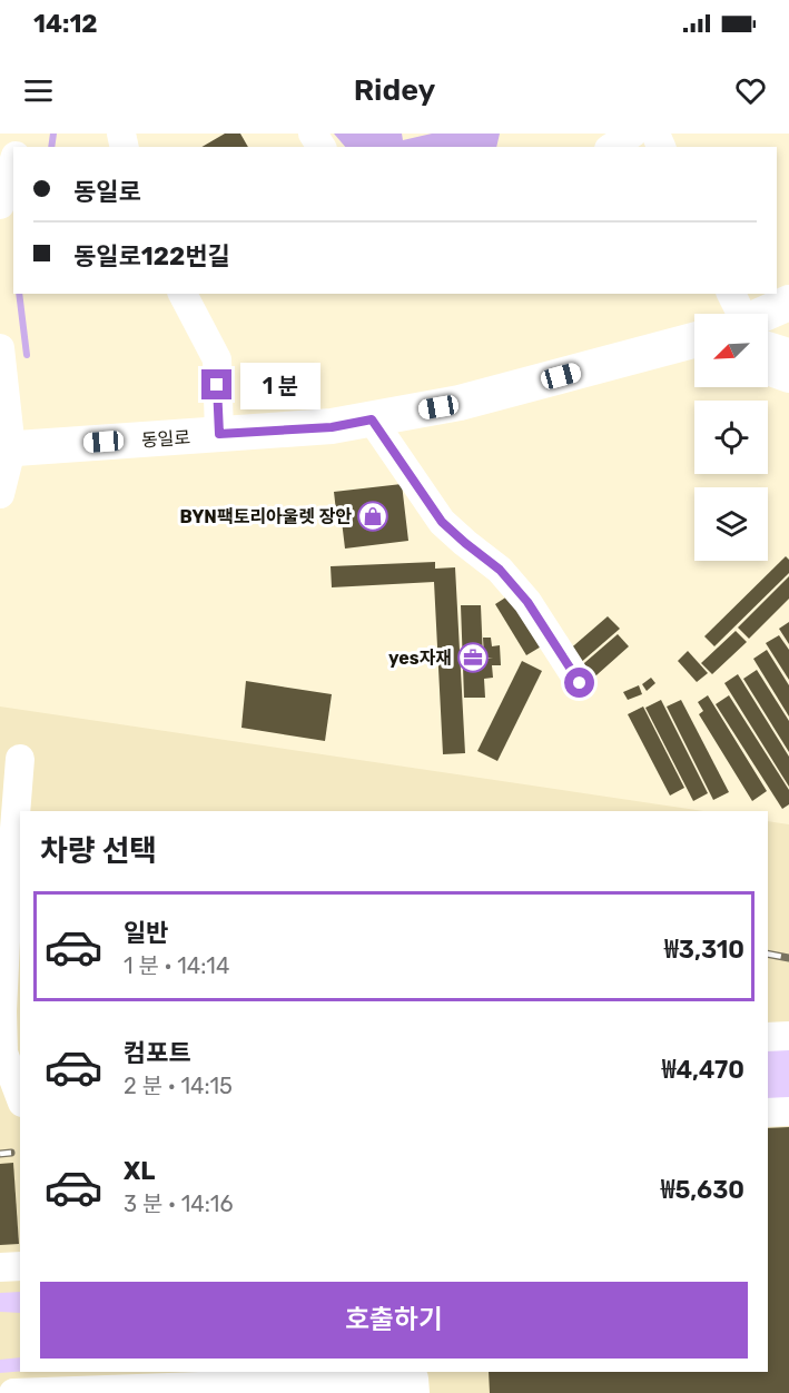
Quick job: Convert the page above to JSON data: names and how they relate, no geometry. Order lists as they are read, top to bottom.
{
  "streets": {
    "main road": ["동일로"]
  },
  "places": {
    "shop": ["BYN팩토리아울렛 장안"],
    "office": ["yes자재"]
  },
  "north": "bottom left",
  "page": {
    "status": "14:12",
    "header": "Ridey",
    "banner": ["동일로", "동일로122번길"],
    "bubble": "1 분",
    "heading": "차량 선택",
    "list": [
      {
        "name": "일반",
        "note": "1 분 · 14:14",
        "value": "₩3,310"
      },
      {
        "name": "컴포트",
        "note": "2 분 · 14:15",
        "value": "₩4,470"
      },
      {
        "name": "XL",
        "note": "3 분 · 14:16",
        "value": "₩5,630"
      }
    ],
    "buttons": "호출하기"
  }
}
